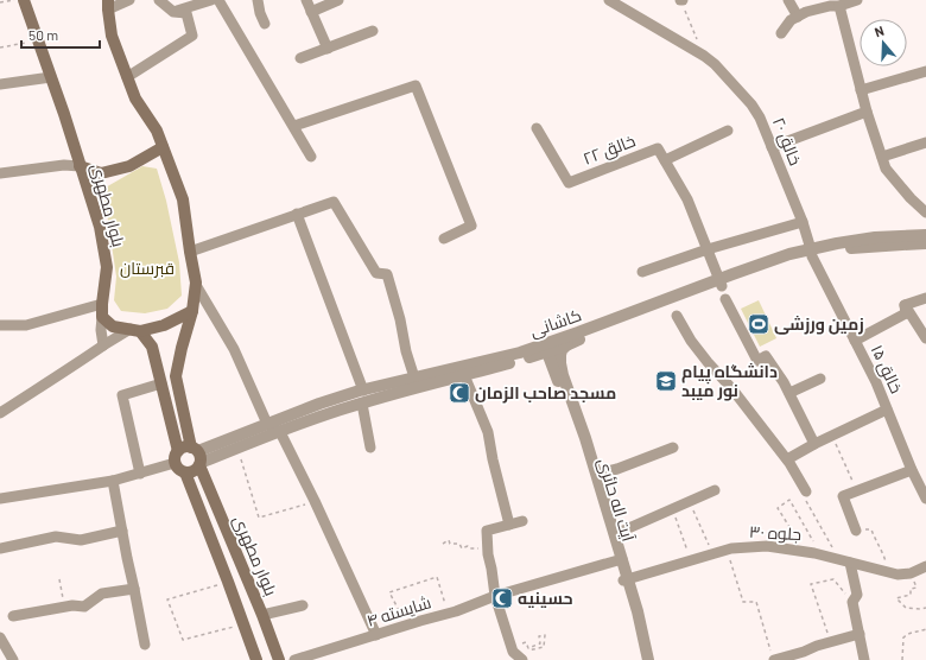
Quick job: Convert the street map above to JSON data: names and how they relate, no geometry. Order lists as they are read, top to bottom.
{
  "streets": {
    "main road": ["بلوار مطهری"],
    "street": [
      "خالق ۲۰",
      "خالق ۲۲",
      "کاشانی",
      "خالق ۱۵",
      "آیت اله حائری",
      "جلوه ۳۰",
      "شایسته ۴"
    ]
  },
  "crossings": [
    ["خالق ۲۰", "کاشانی"],
    ["خالق ۲۰", "خالق ۱۵"],
    ["بلوار مطهری", "کاشانی"],
    ["کاشانی", "خالق ۱۵"],
    ["کاشانی", "آیت اله حائری"],
    ["آیت اله حائری", "جلوه ۳۰"],
    ["آیت اله حائری", "شایسته ۴"]
  ],
  "parks": ["قبرستان"],
  "places": {
    "sports": ["زمین ورزشی"],
    "school or university": ["دانشگاه پیام نور میبد"],
    "mosque": ["مسجد صاحب الزمان", "حسینیه"]
  },
  "scale_bar": "50 m",
  "north": "top"
}
